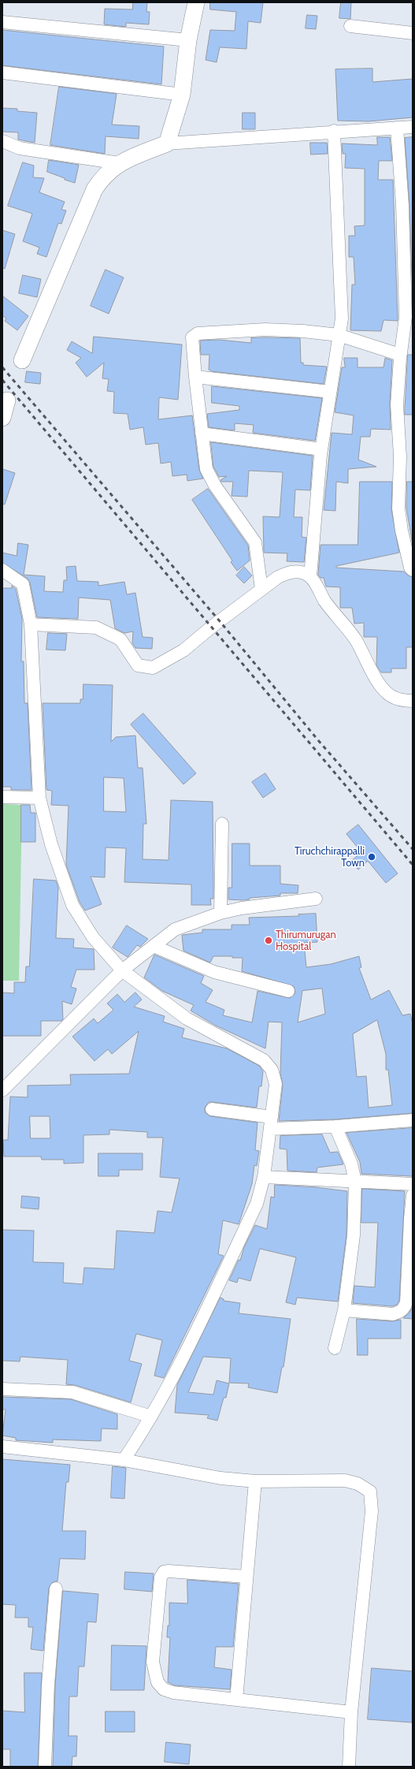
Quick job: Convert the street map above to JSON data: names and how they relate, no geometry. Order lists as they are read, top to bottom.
{
  "places": ["Tiruchchirappalli Town", "Thirumurugan Hospital"]
}
